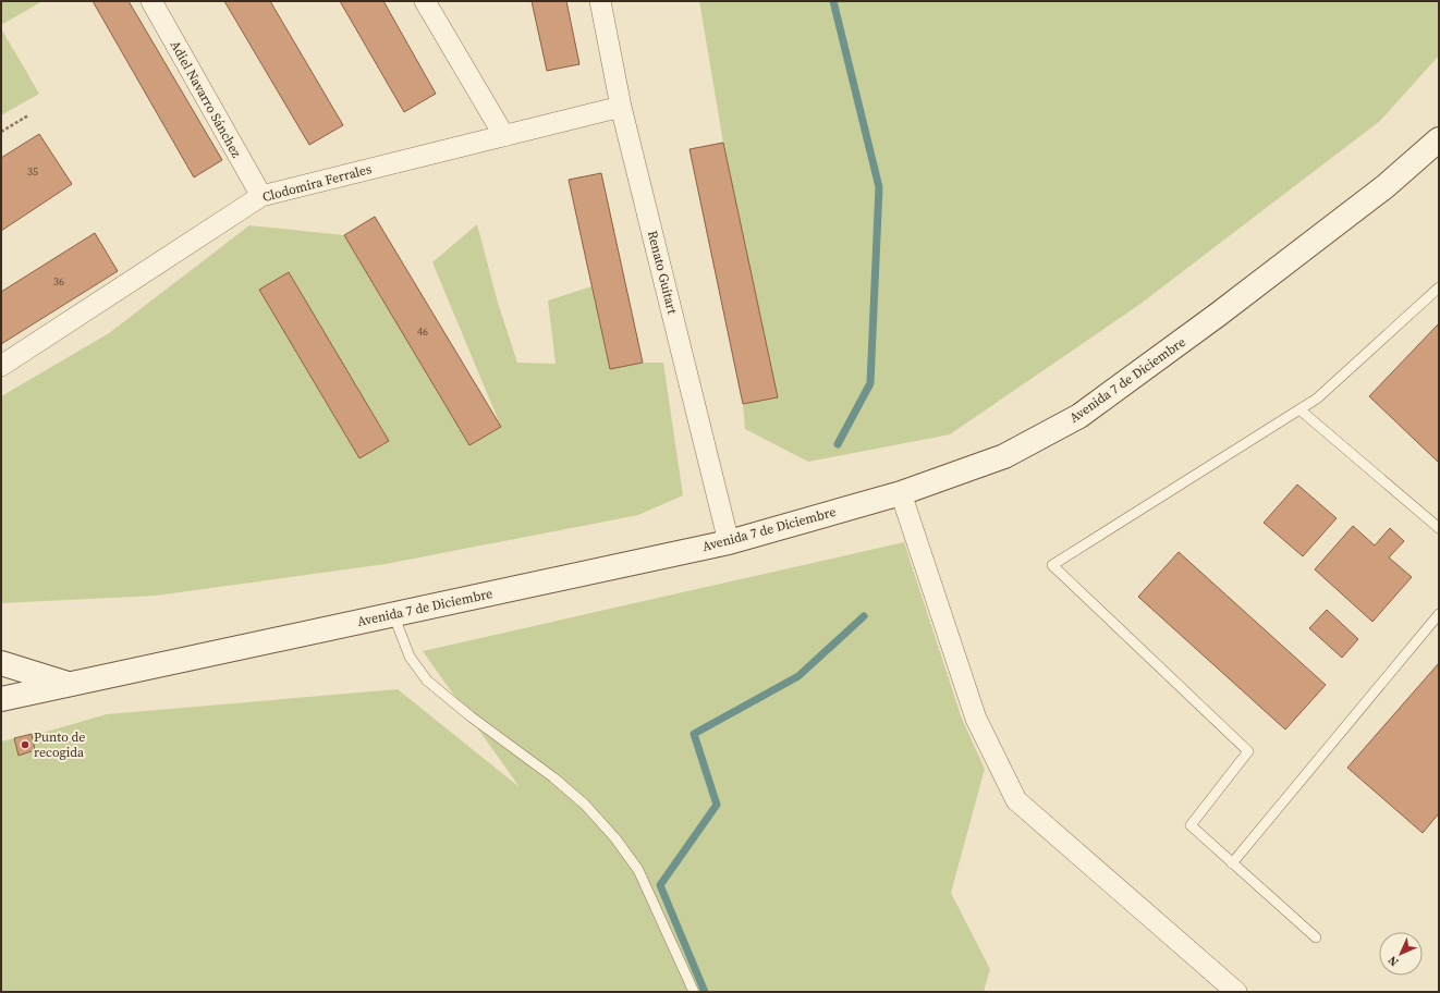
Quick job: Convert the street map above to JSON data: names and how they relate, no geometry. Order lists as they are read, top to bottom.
{
  "streets": {
    "main road": ["Avenida 7 de Diciembre"],
    "street": ["Adiel Navarro Sánchez", "Clodomira Ferrales", "Renato Guitart"]
  },
  "crossings": [
    ["Adiel Navarro Sánchez", "Clodomira Ferrales"],
    ["Clodomira Ferrales", "Renato Guitart"],
    ["Renato Guitart", "Avenida 7 de Diciembre"]
  ],
  "places": ["Punto de recogida"],
  "house_numbers": ["35", "36", "46"],
  "north": "bottom left"
}
